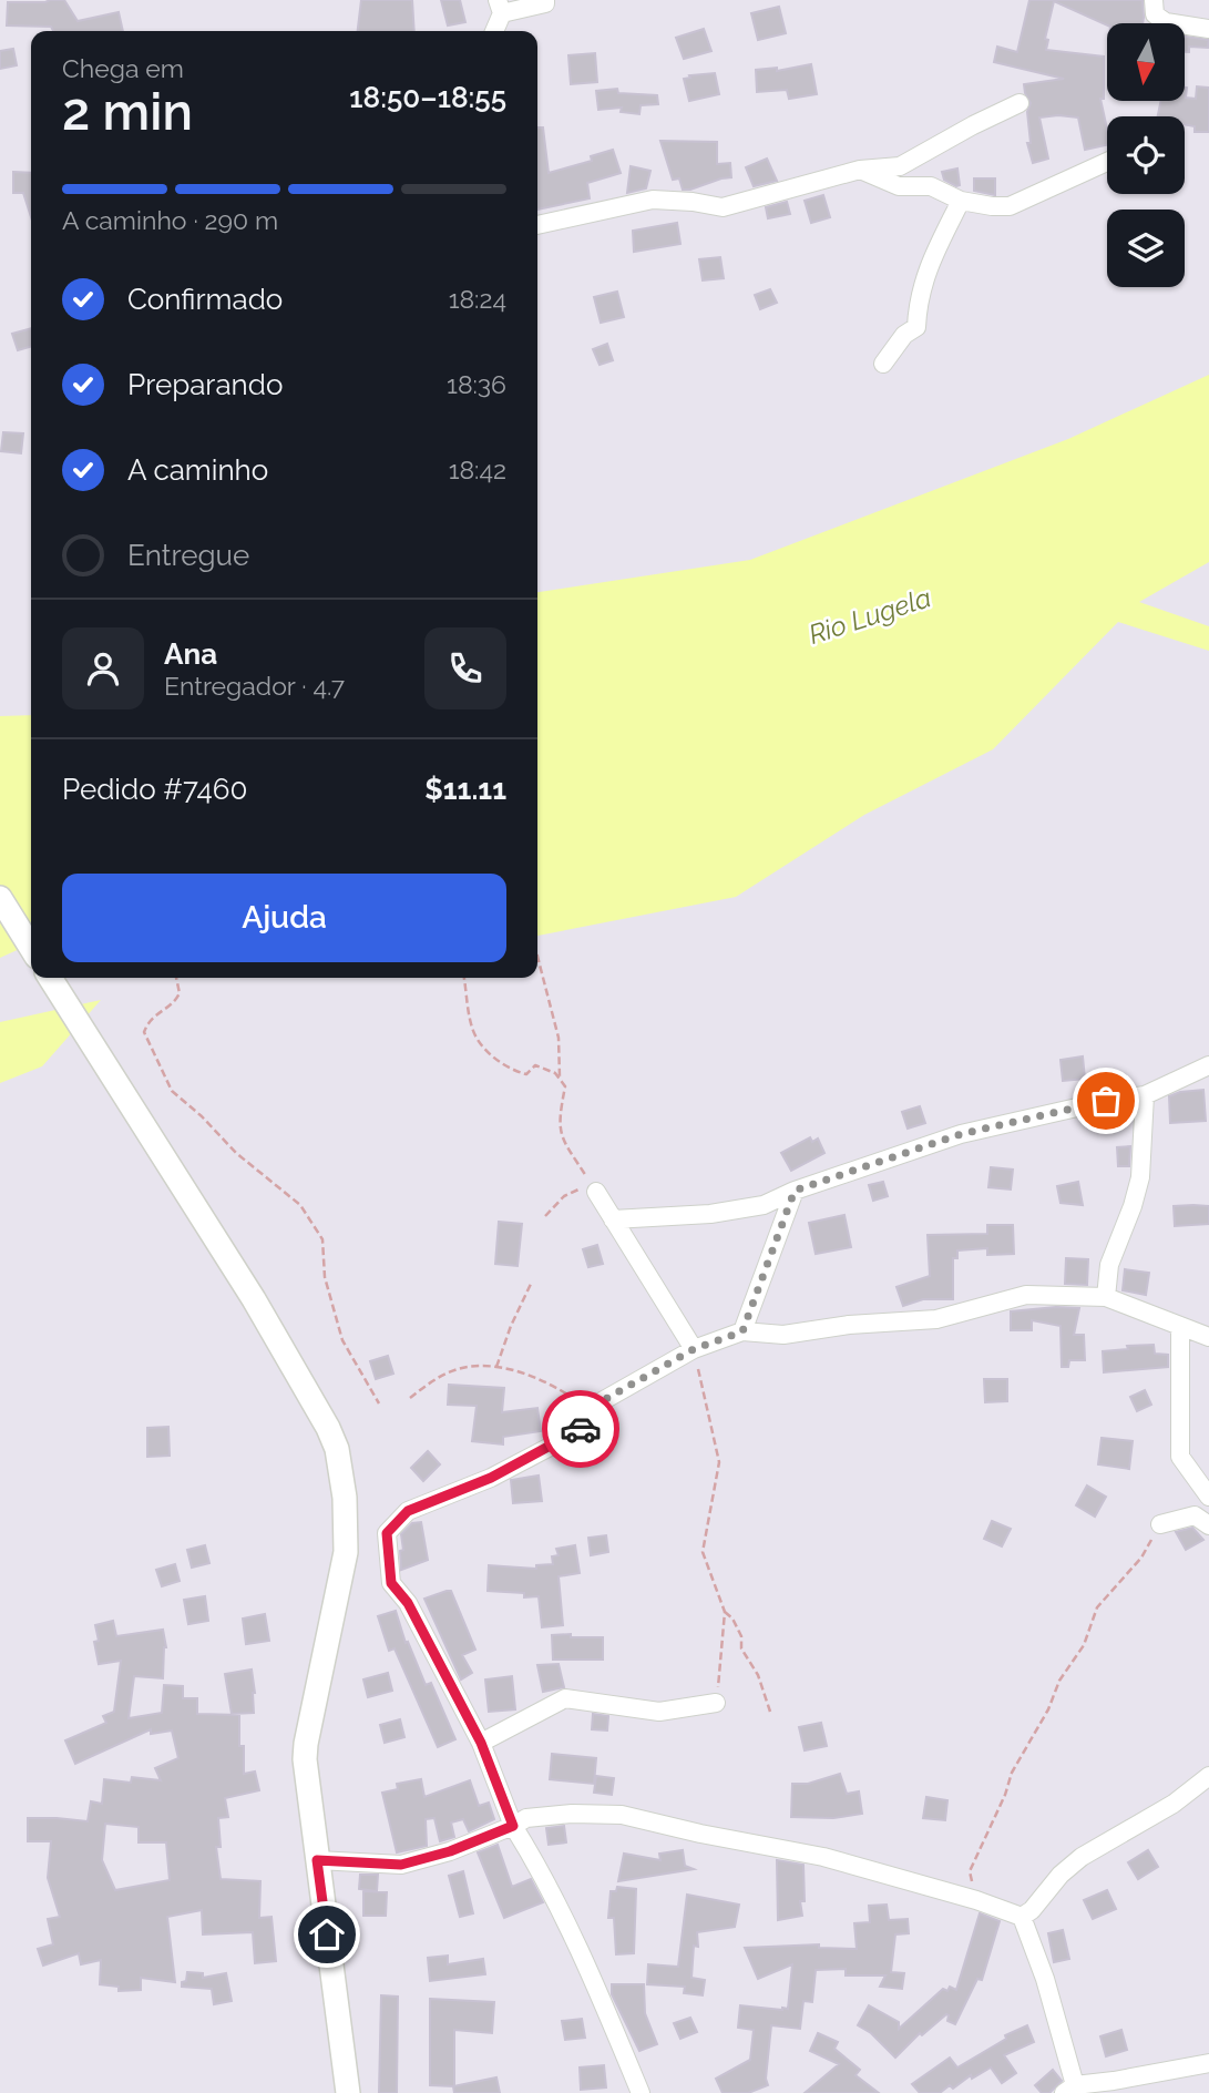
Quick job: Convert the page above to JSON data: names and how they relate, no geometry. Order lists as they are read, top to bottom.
{
  "water": ["Rio Lugela"],
  "north": "bottom",
  "page": {
    "heading": ["2 min", "Chega em", "18:50–18:55"],
    "panel": [
      "Ana",
      "Entregador · 4.7",
      "Pedido #7460",
      "$11.11"
    ],
    "bar": "A caminho · 290 m",
    "list": [
      ["Confirmado", "18:24"],
      ["Preparando", "18:36"],
      ["A caminho", "18:42"],
      "Entregue"
    ],
    "buttons": "Ajuda"
  }
}
